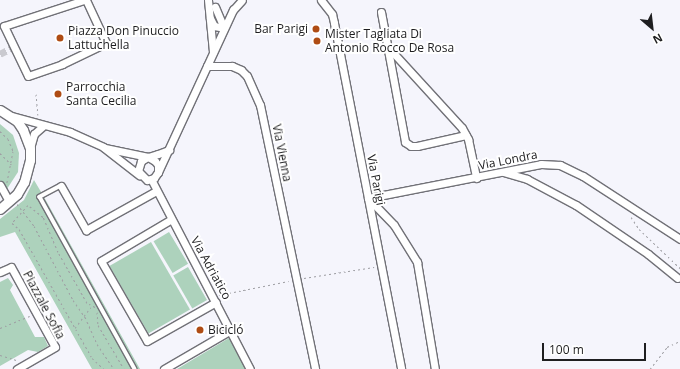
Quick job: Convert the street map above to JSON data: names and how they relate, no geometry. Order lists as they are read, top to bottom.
{
  "streets": {
    "street": [
      "Via Vienna",
      "Via Londra",
      "Via Parigi",
      "Via Adriatico",
      "Piazzale Sofia"
    ]
  },
  "crossings": [
    ["Via Londra", "Via Parigi"]
  ],
  "places": [
    "Bar Parigi",
    "Piazza Don Pinuccio Lattuchella",
    "Mister Tagliata Di Antonio Rocco De Rosa",
    "Parrocchia Santa Cecilia",
    "Bicicló"
  ],
  "scale_bar": "100 m",
  "north": "bottom right"
}
